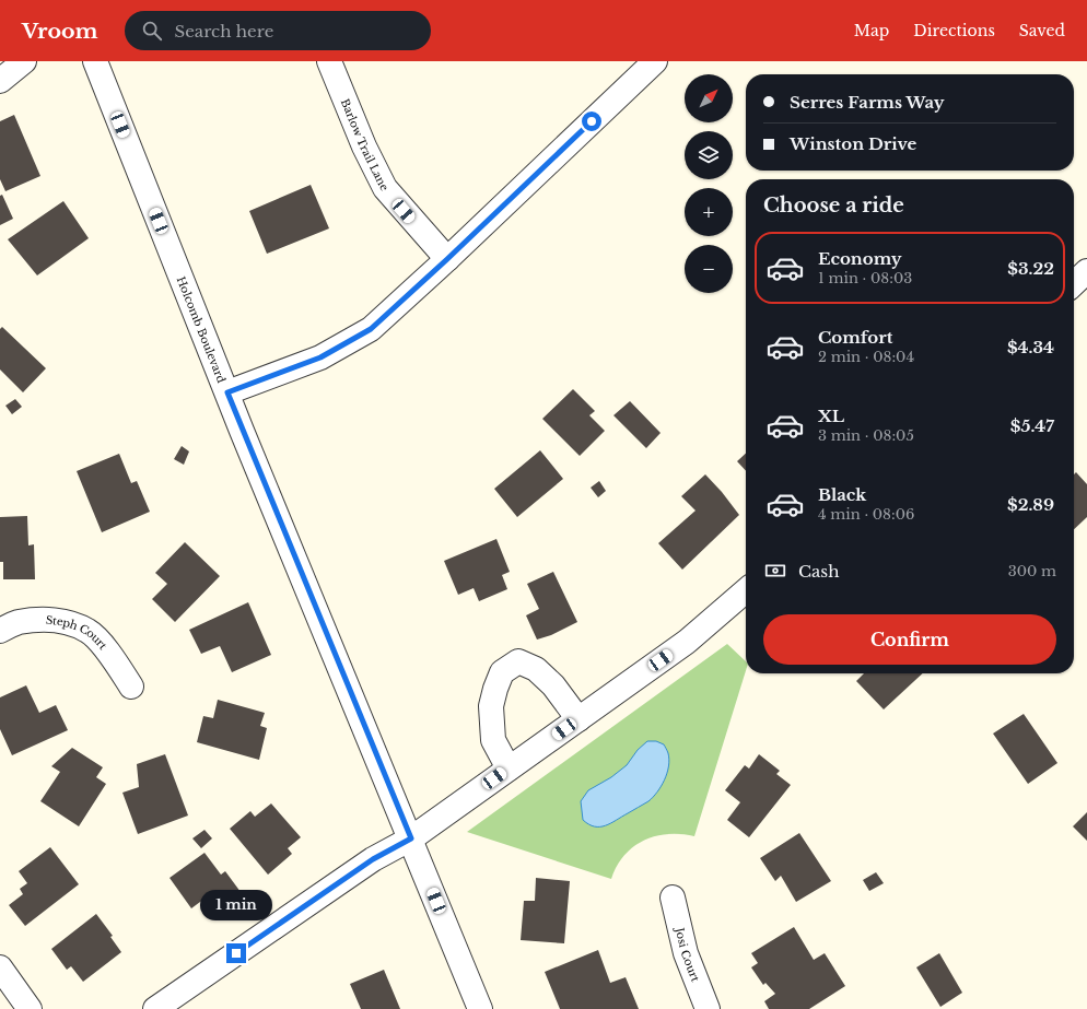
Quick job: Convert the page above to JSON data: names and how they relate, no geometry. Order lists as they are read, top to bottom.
{
  "streets": {
    "street": [
      "Barlow Trail Lane",
      "Holcomb Boulevard",
      "Steph Court",
      "Josi Court"
    ]
  },
  "north": "top right",
  "page": {
    "header": "Vroom",
    "search": "Search here",
    "nav": ["Map", "Directions", "Saved"],
    "map_buttons": ["+", "−"],
    "banner": ["Serres Farms Way", "Winston Drive"],
    "heading": "Choose a ride",
    "list": [
      {
        "name": "Economy",
        "note": "1 min · 08:03",
        "value": "$3.22"
      },
      {
        "name": "Comfort",
        "note": "2 min · 08:04",
        "value": "$4.34"
      },
      {
        "name": "XL",
        "note": "3 min · 08:05",
        "value": "$5.47"
      },
      {
        "name": "Black",
        "note": "4 min · 08:06",
        "value": "$2.89"
      }
    ],
    "pay": ["Cash", "300 m"],
    "buttons": "Confirm",
    "bubble": "1 min"
  }
}
